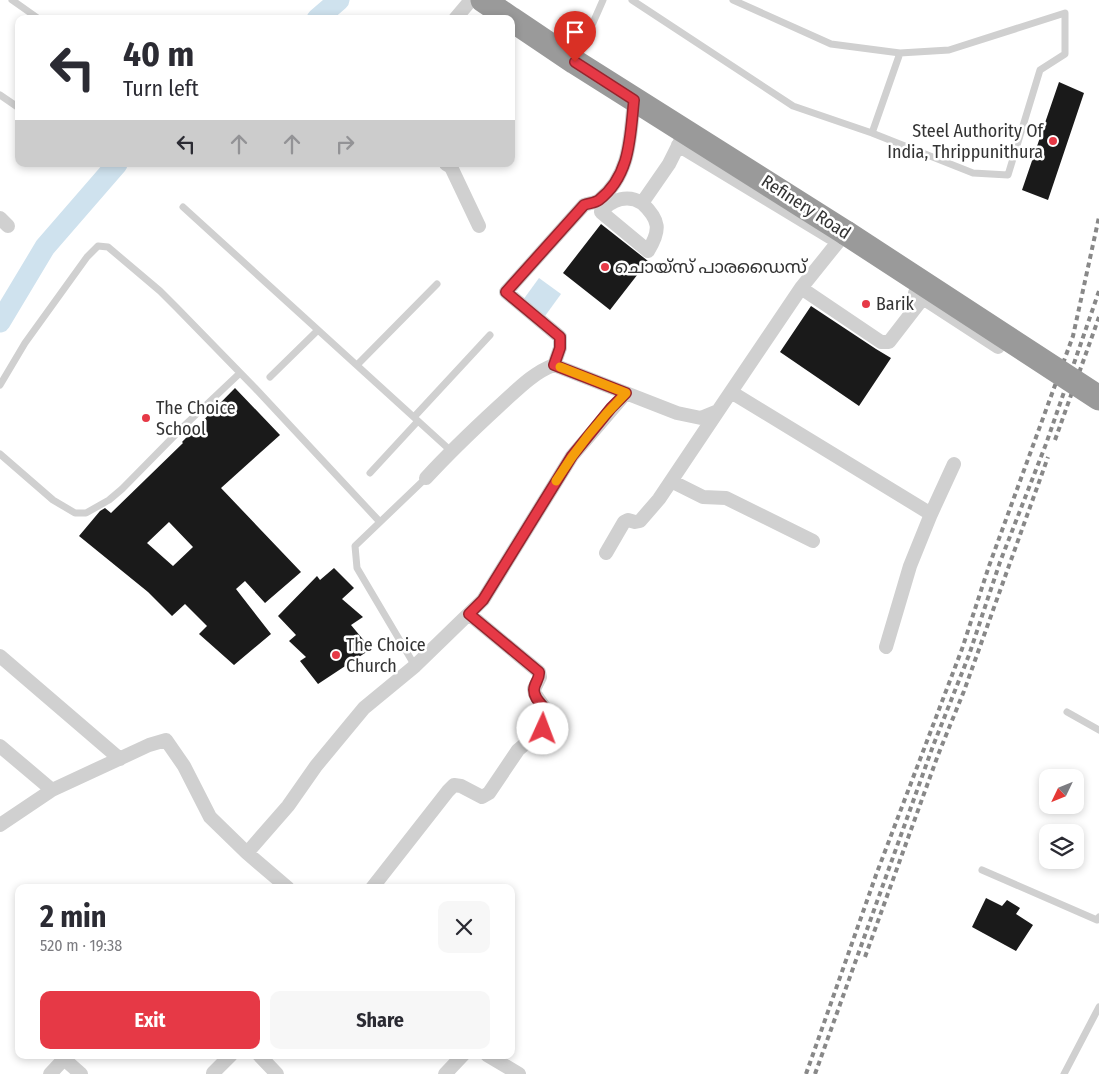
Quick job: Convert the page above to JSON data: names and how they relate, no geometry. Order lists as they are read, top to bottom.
{
  "streets": {
    "highway": ["Refinery Road"]
  },
  "places": [
    "Steel Authority Of India, Thrippunithura",
    "ചൊയ്സ് പാരഡൈസ്",
    "Barik",
    "The Choice School",
    "The Choice Church"
  ],
  "north": "bottom left",
  "page": {
    "turn": ["40 m", "Turn left"],
    "heading": ["2 min", "520 m · 19:38"],
    "buttons": ["Exit", "Share"]
  }
}
